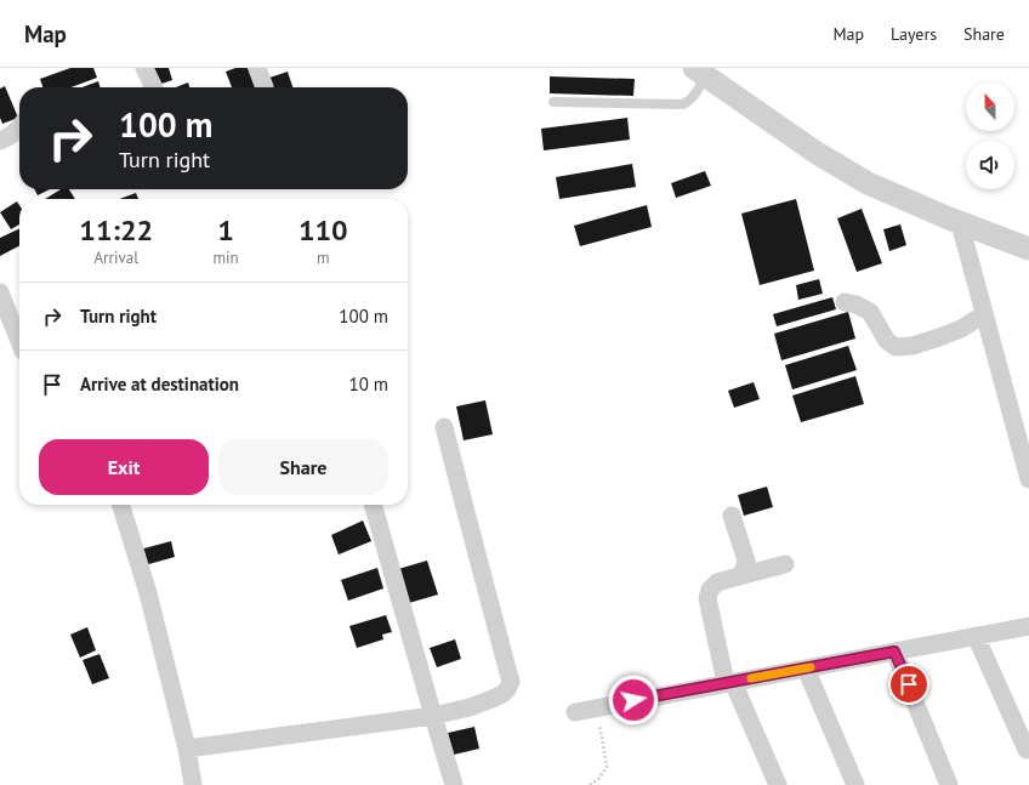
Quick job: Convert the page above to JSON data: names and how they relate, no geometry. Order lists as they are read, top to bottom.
{
  "north": "top",
  "page": {
    "header": "Map",
    "nav": ["Map", "Layers", "Share"],
    "turn": ["100 m", "Turn right"],
    "eta": [
      "11:22",
      "Arrival",
      "1",
      "min",
      "110",
      "m"
    ],
    "list": [
      {
        "name": "Turn right",
        "value": "100 m"
      },
      {
        "name": "Arrive at destination",
        "value": "10 m"
      }
    ],
    "buttons": ["Exit", "Share"]
  }
}
